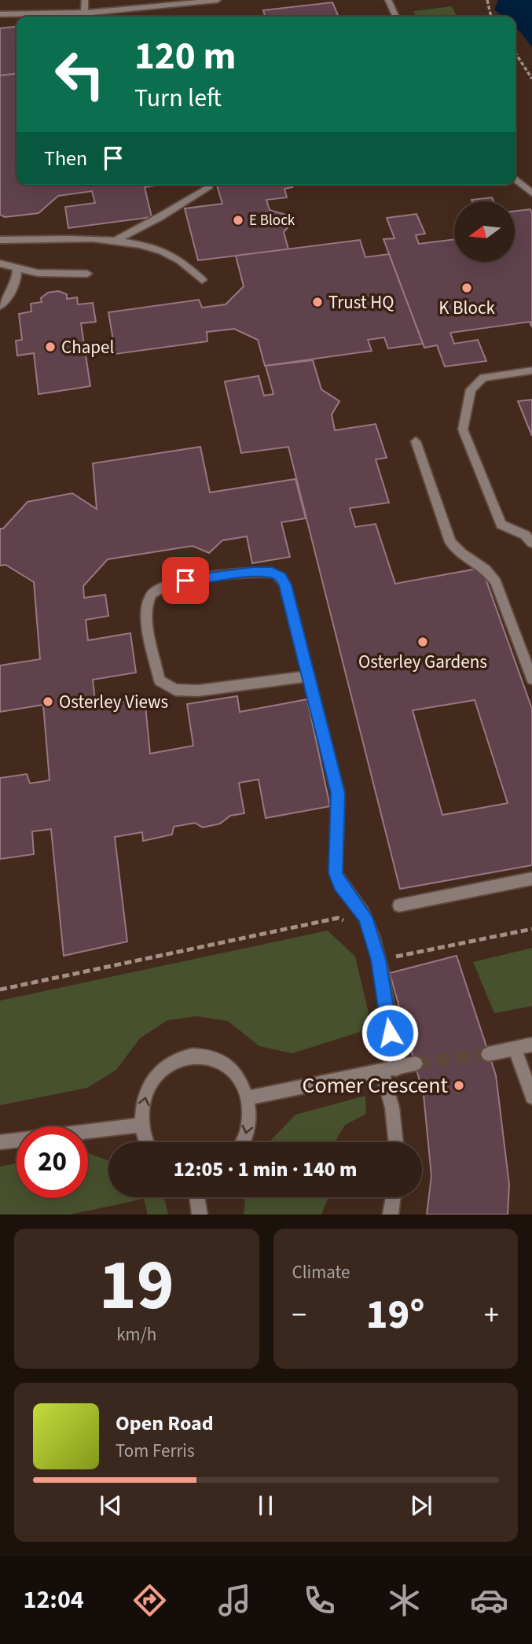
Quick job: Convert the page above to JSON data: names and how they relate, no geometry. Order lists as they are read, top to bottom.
{
  "places": [
    "E Block",
    "K Block",
    "Trust HQ",
    "Chapel",
    "Osterley Gardens",
    "Osterley Views",
    "Comer Crescent"
  ],
  "north": "left",
  "page": {
    "turn": ["120 m", "Turn left"],
    "then": "Then",
    "limit": "20",
    "trip": "12:05 · 1 min · 140 m",
    "tile": [
      ["19", "km/h"],
      "Climate"
    ],
    "heat": ["−", "19°", "+"],
    "song": ["Open Road", "Tom Ferris"],
    "tabs": "12:04"
  }
}
